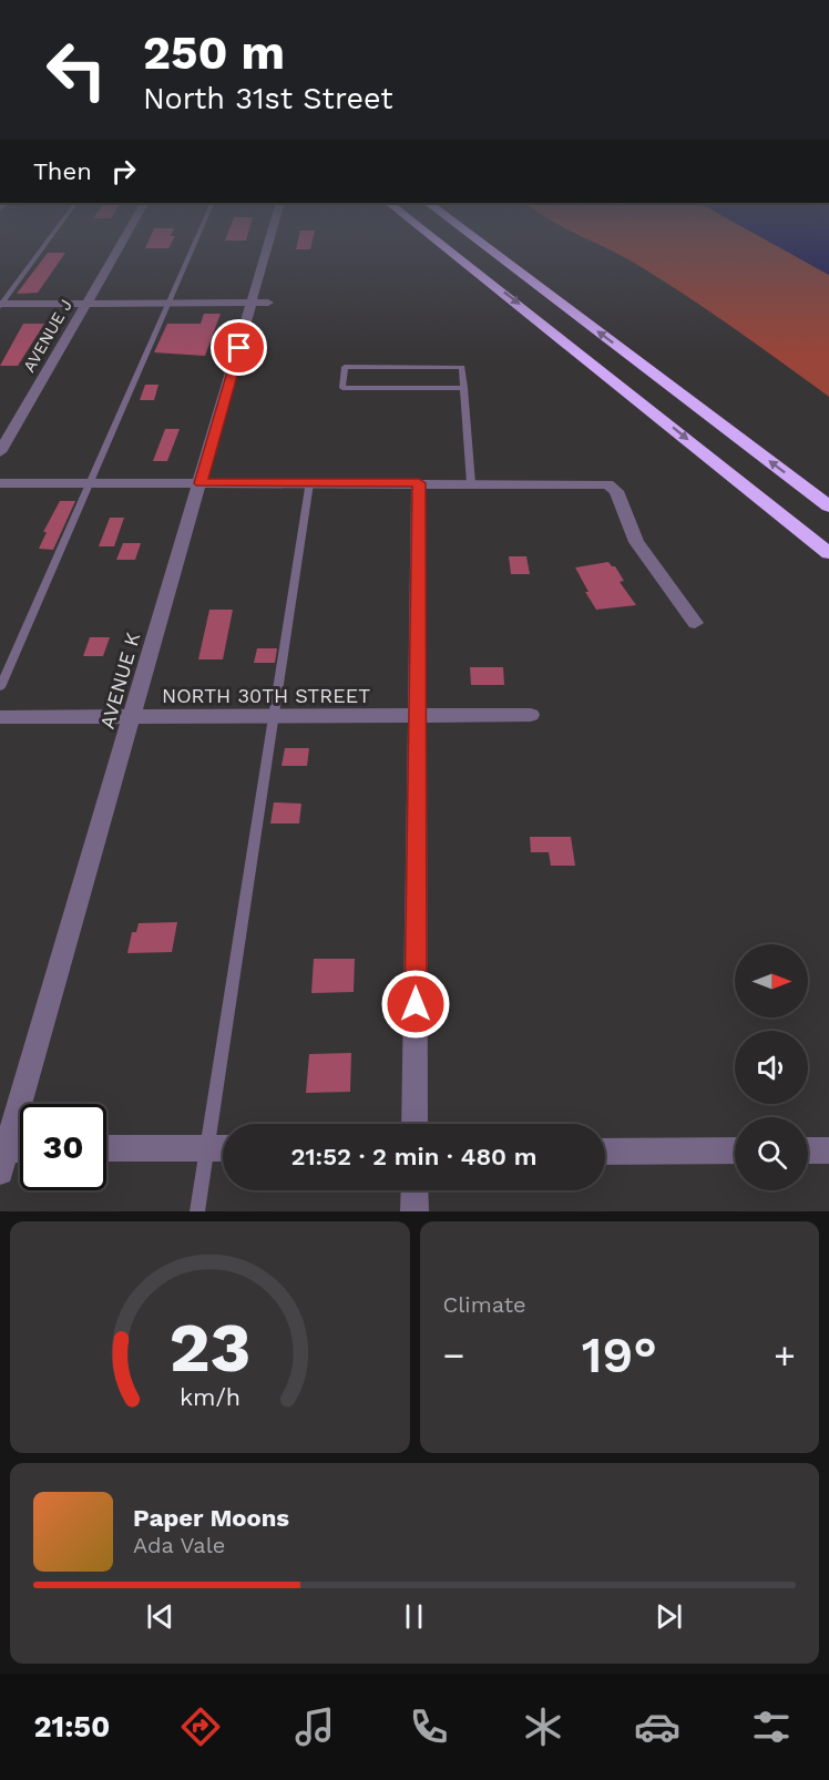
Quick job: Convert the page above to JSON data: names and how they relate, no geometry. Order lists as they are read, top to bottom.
{
  "streets": {
    "street": ["AVENUE J", "AVENUE K", "NORTH 30TH STREET"]
  },
  "crossings": [
    ["AVENUE K", "NORTH 30TH STREET"]
  ],
  "north": "right",
  "page": {
    "turn": ["250 m", "North 31st Street"],
    "then": "Then",
    "limit": "30",
    "trip": "21:52 · 2 min · 480 m",
    "tile": "Climate",
    "heat": ["−", "19°", "+"],
    "song": ["Paper Moons", "Ada Vale"],
    "tabs": "21:50",
    "gauge": ["23", "km/h"]
  }
}
